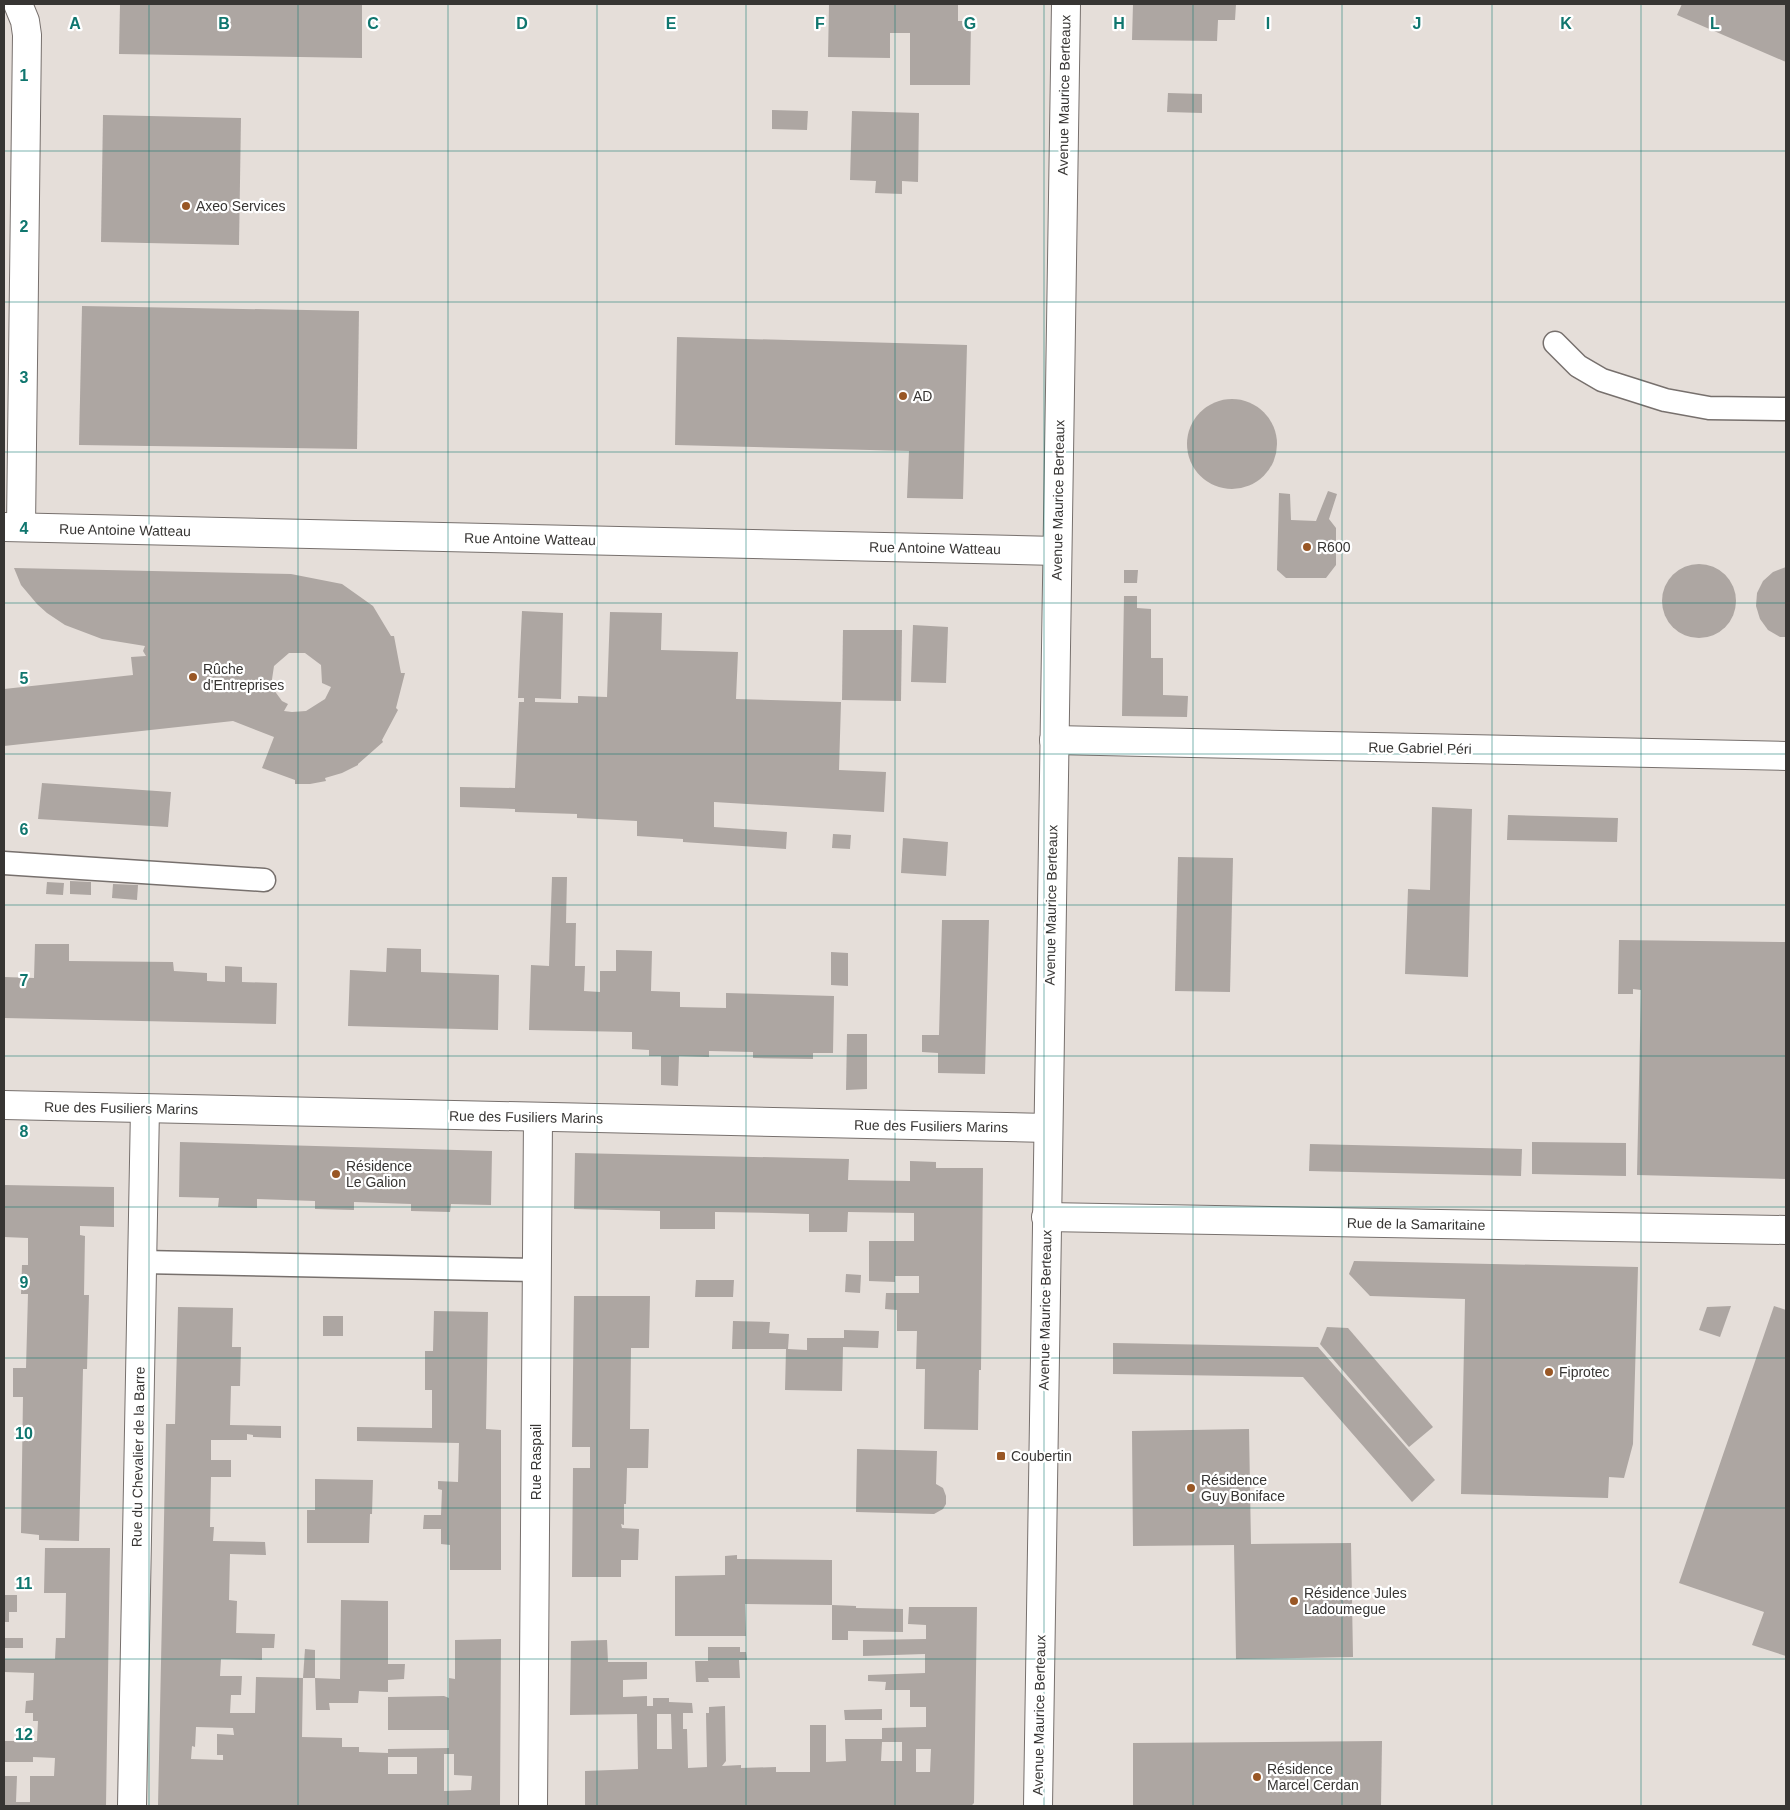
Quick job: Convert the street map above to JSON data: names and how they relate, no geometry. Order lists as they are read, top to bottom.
{
  "streets": {
    "street": [
      "Avenue Maurice Berteaux",
      "Rue Antoine Watteau",
      "Rue Gabriel Péri",
      "Rue des Fusiliers Marins",
      "Rue de la Samaritaine",
      "Rue du Chevalier de la Barre",
      "Rue Raspail"
    ]
  },
  "crossings": [
    ["Avenue Maurice Berteaux", "Rue Antoine Watteau"],
    ["Avenue Maurice Berteaux", "Rue Gabriel Péri"],
    ["Avenue Maurice Berteaux", "Rue des Fusiliers Marins"],
    ["Avenue Maurice Berteaux", "Rue de la Samaritaine"],
    ["Rue des Fusiliers Marins", "Rue du Chevalier de la Barre"],
    ["Rue des Fusiliers Marins", "Rue Raspail"]
  ],
  "places": {
    "other": [
      "Axeo Services",
      "AD",
      "R600",
      "Rûche d'Entreprises",
      "Résidence Le Galion",
      "Fiprotec",
      "Résidence Guy Boniface",
      "Résidence Jules Ladoumegue",
      "Résidence Marcel Cerdan"
    ],
    "transit": ["Coubertin"]
  },
  "grid": {
    "columns": [
      "A",
      "B",
      "C",
      "D",
      "E",
      "F",
      "G",
      "H",
      "I",
      "J",
      "K",
      "L"
    ],
    "rows": [
      "1",
      "2",
      "3",
      "4",
      "5",
      "6",
      "7",
      "8",
      "9",
      "10",
      "11",
      "12"
    ]
  }
}
